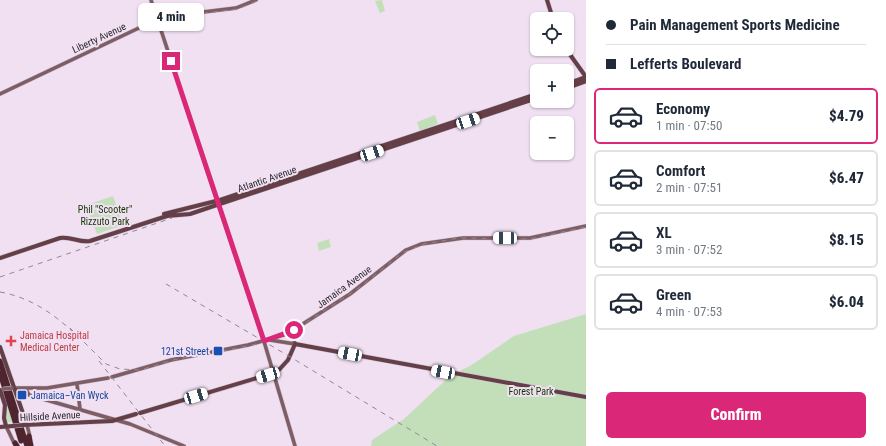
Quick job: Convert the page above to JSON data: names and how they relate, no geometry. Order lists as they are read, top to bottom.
{
  "streets": {
    "main road": [
      "Liberty Avenue",
      "Atlantic Avenue",
      "Jamaica Avenue",
      "Hillside Avenue"
    ]
  },
  "parks": ["Phil \"Scooter\" Rizzuto Park", "Forest Park"],
  "places": {
    "health": ["Jamaica Hospital Medical Center"],
    "transit": ["121st Street", "Jamaica–Van Wyck"]
  },
  "page": {
    "banner": ["Pain Management Sports Medicine", "Lefferts Boulevard"],
    "bubble": "4 min",
    "map_buttons": ["+", "−"],
    "list": [
      {
        "name": "Economy",
        "note": "1 min · 07:50",
        "value": "$4.79"
      },
      {
        "name": "Comfort",
        "note": "2 min · 07:51",
        "value": "$6.47"
      },
      {
        "name": "XL",
        "note": "3 min · 07:52",
        "value": "$8.15"
      },
      {
        "name": "Green",
        "note": "4 min · 07:53",
        "value": "$6.04"
      }
    ],
    "buttons": "Confirm"
  }
}
